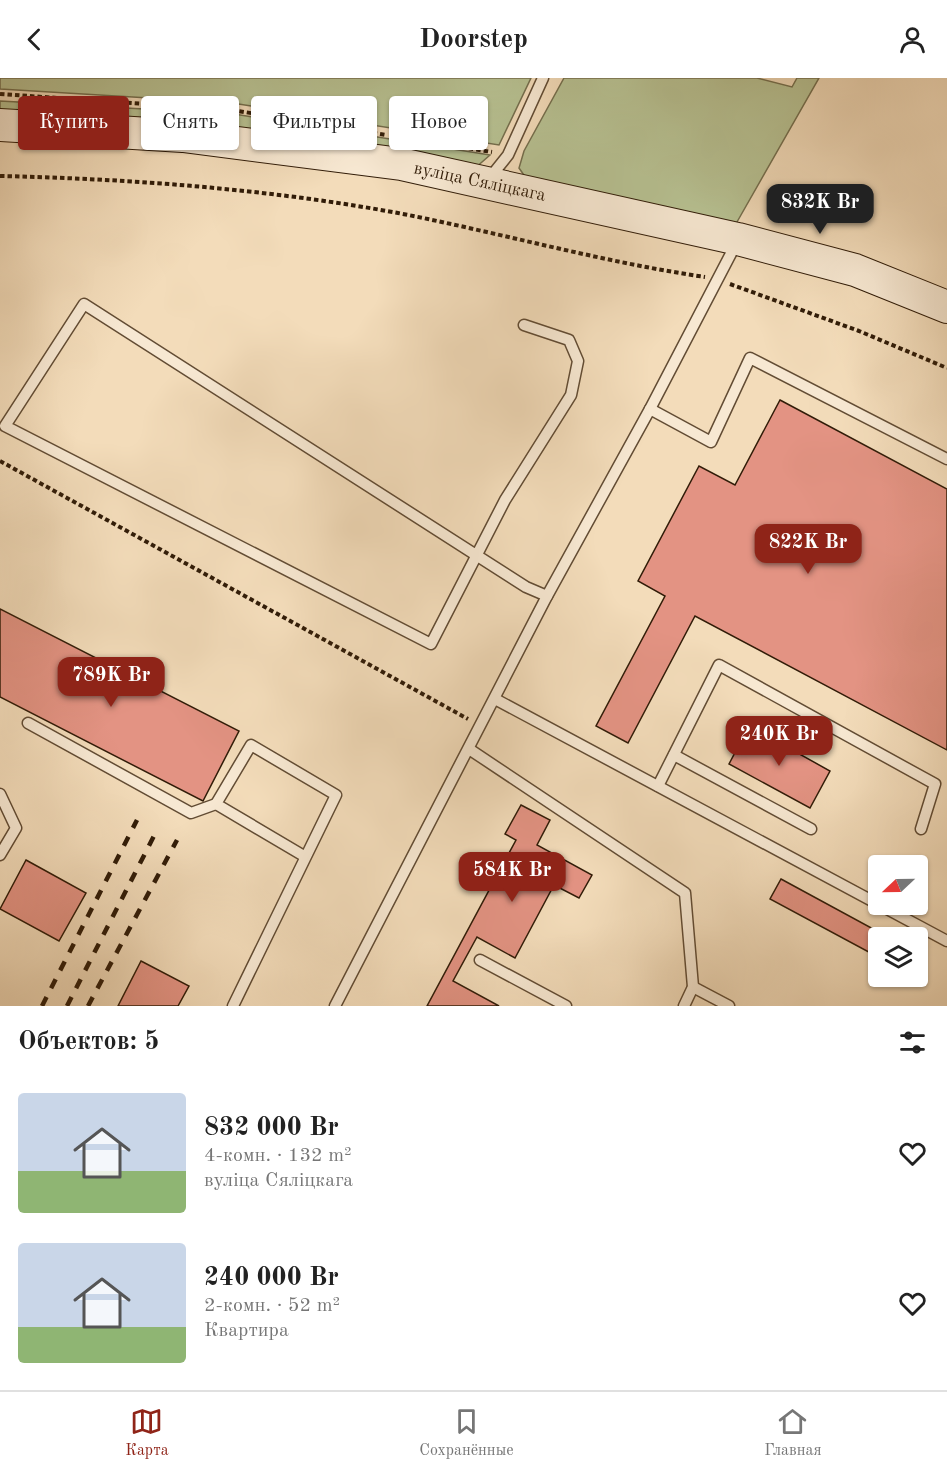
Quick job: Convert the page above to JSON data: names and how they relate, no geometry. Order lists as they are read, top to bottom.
{
  "streets": {
    "main road": ["вуліца Сяліцкага"]
  },
  "north": "left",
  "page": {
    "header": "Doorstep",
    "chip": [
      "Купить",
      "Снять",
      "Фильтры",
      "Новое"
    ],
    "price": [
      "832K Br",
      "822K Br",
      "789K Br",
      "240K Br",
      "584K Br"
    ],
    "heading": "Объектов: 5",
    "list": [
      {
        "name": "832 000 Br",
        "note": "4-комн. · 132 m² · вуліца Сяліцкага"
      },
      {
        "name": "240 000 Br",
        "note": "2-комн. · 52 m² · Квартира"
      }
    ],
    "tabs": ["Карта", "Сохранённые", "Главная"]
  }
}
